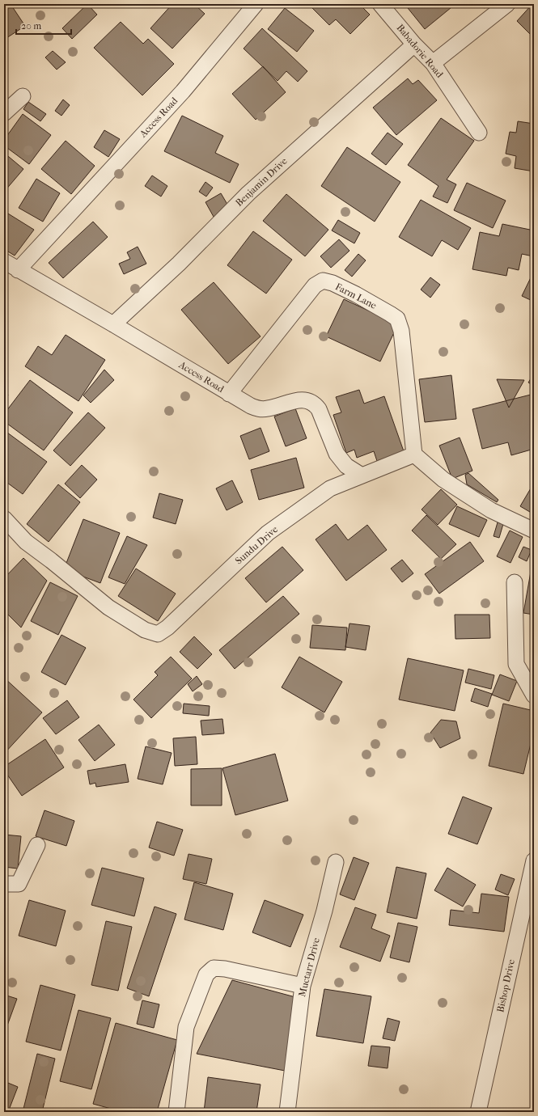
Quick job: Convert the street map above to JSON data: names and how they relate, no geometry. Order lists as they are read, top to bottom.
{
  "streets": {
    "street": [
      "Babadorie Road",
      "Access Road",
      "Benjamin Drive",
      "Farm Lane",
      "Sundu Drive",
      "Muctarr Drive",
      "Bishop Drive"
    ]
  },
  "crossings": [
    ["Babadorie Road", "Benjamin Drive"],
    ["Access Road", "Benjamin Drive"],
    ["Access Road", "Farm Lane"],
    ["Access Road", "Sundu Drive"],
    ["Farm Lane", "Sundu Drive"]
  ],
  "scale_bar": "20 m"
}
